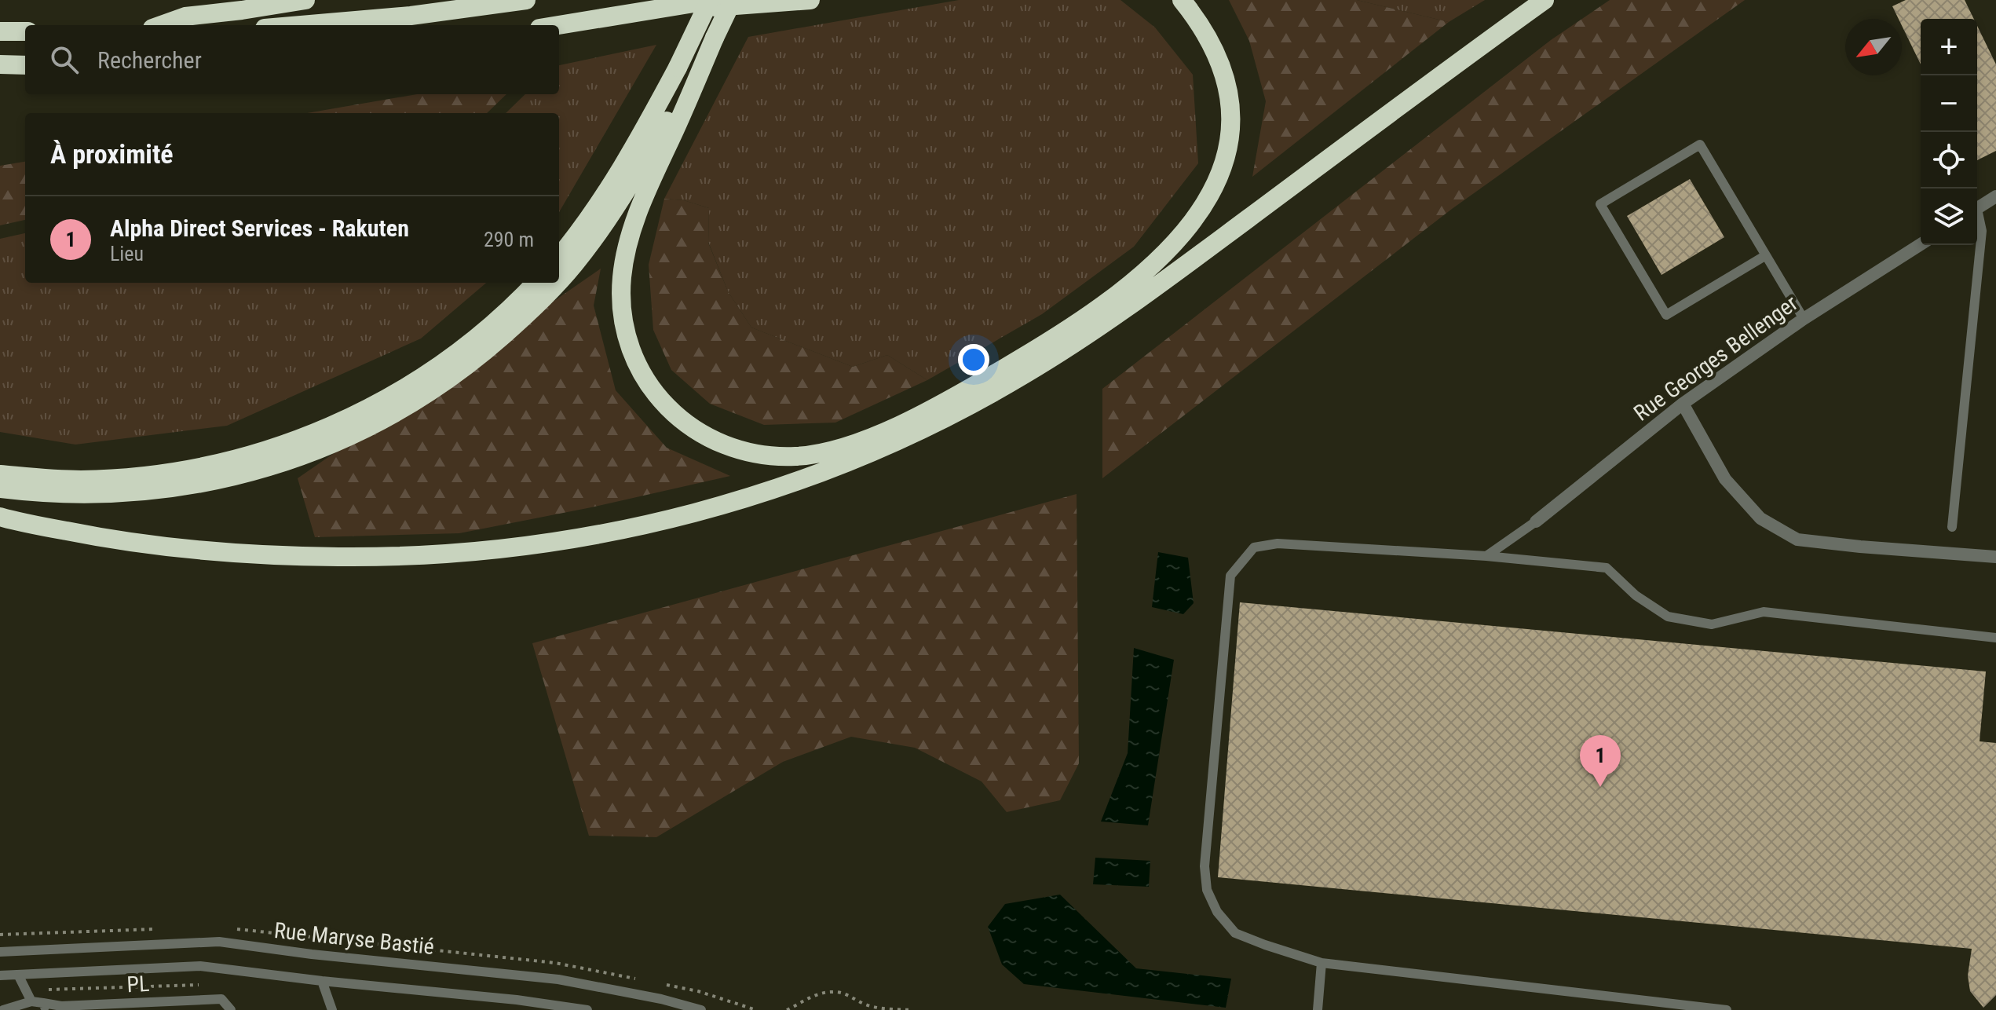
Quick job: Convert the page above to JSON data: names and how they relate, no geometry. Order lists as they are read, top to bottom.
{
  "streets": {
    "street": ["Rue Georges Bellenger"],
    "lane": ["Rue Maryse Bastié", "PL"]
  },
  "north": "bottom left",
  "page": {
    "map_buttons": ["+", "−"],
    "search": "Rechercher",
    "heading": "À proximité",
    "list": [
      {
        "mark": "1",
        "name": "Alpha Direct Services - Rakuten",
        "note": "Lieu",
        "value": "290 m"
      }
    ],
    "pins": "1"
  }
}
